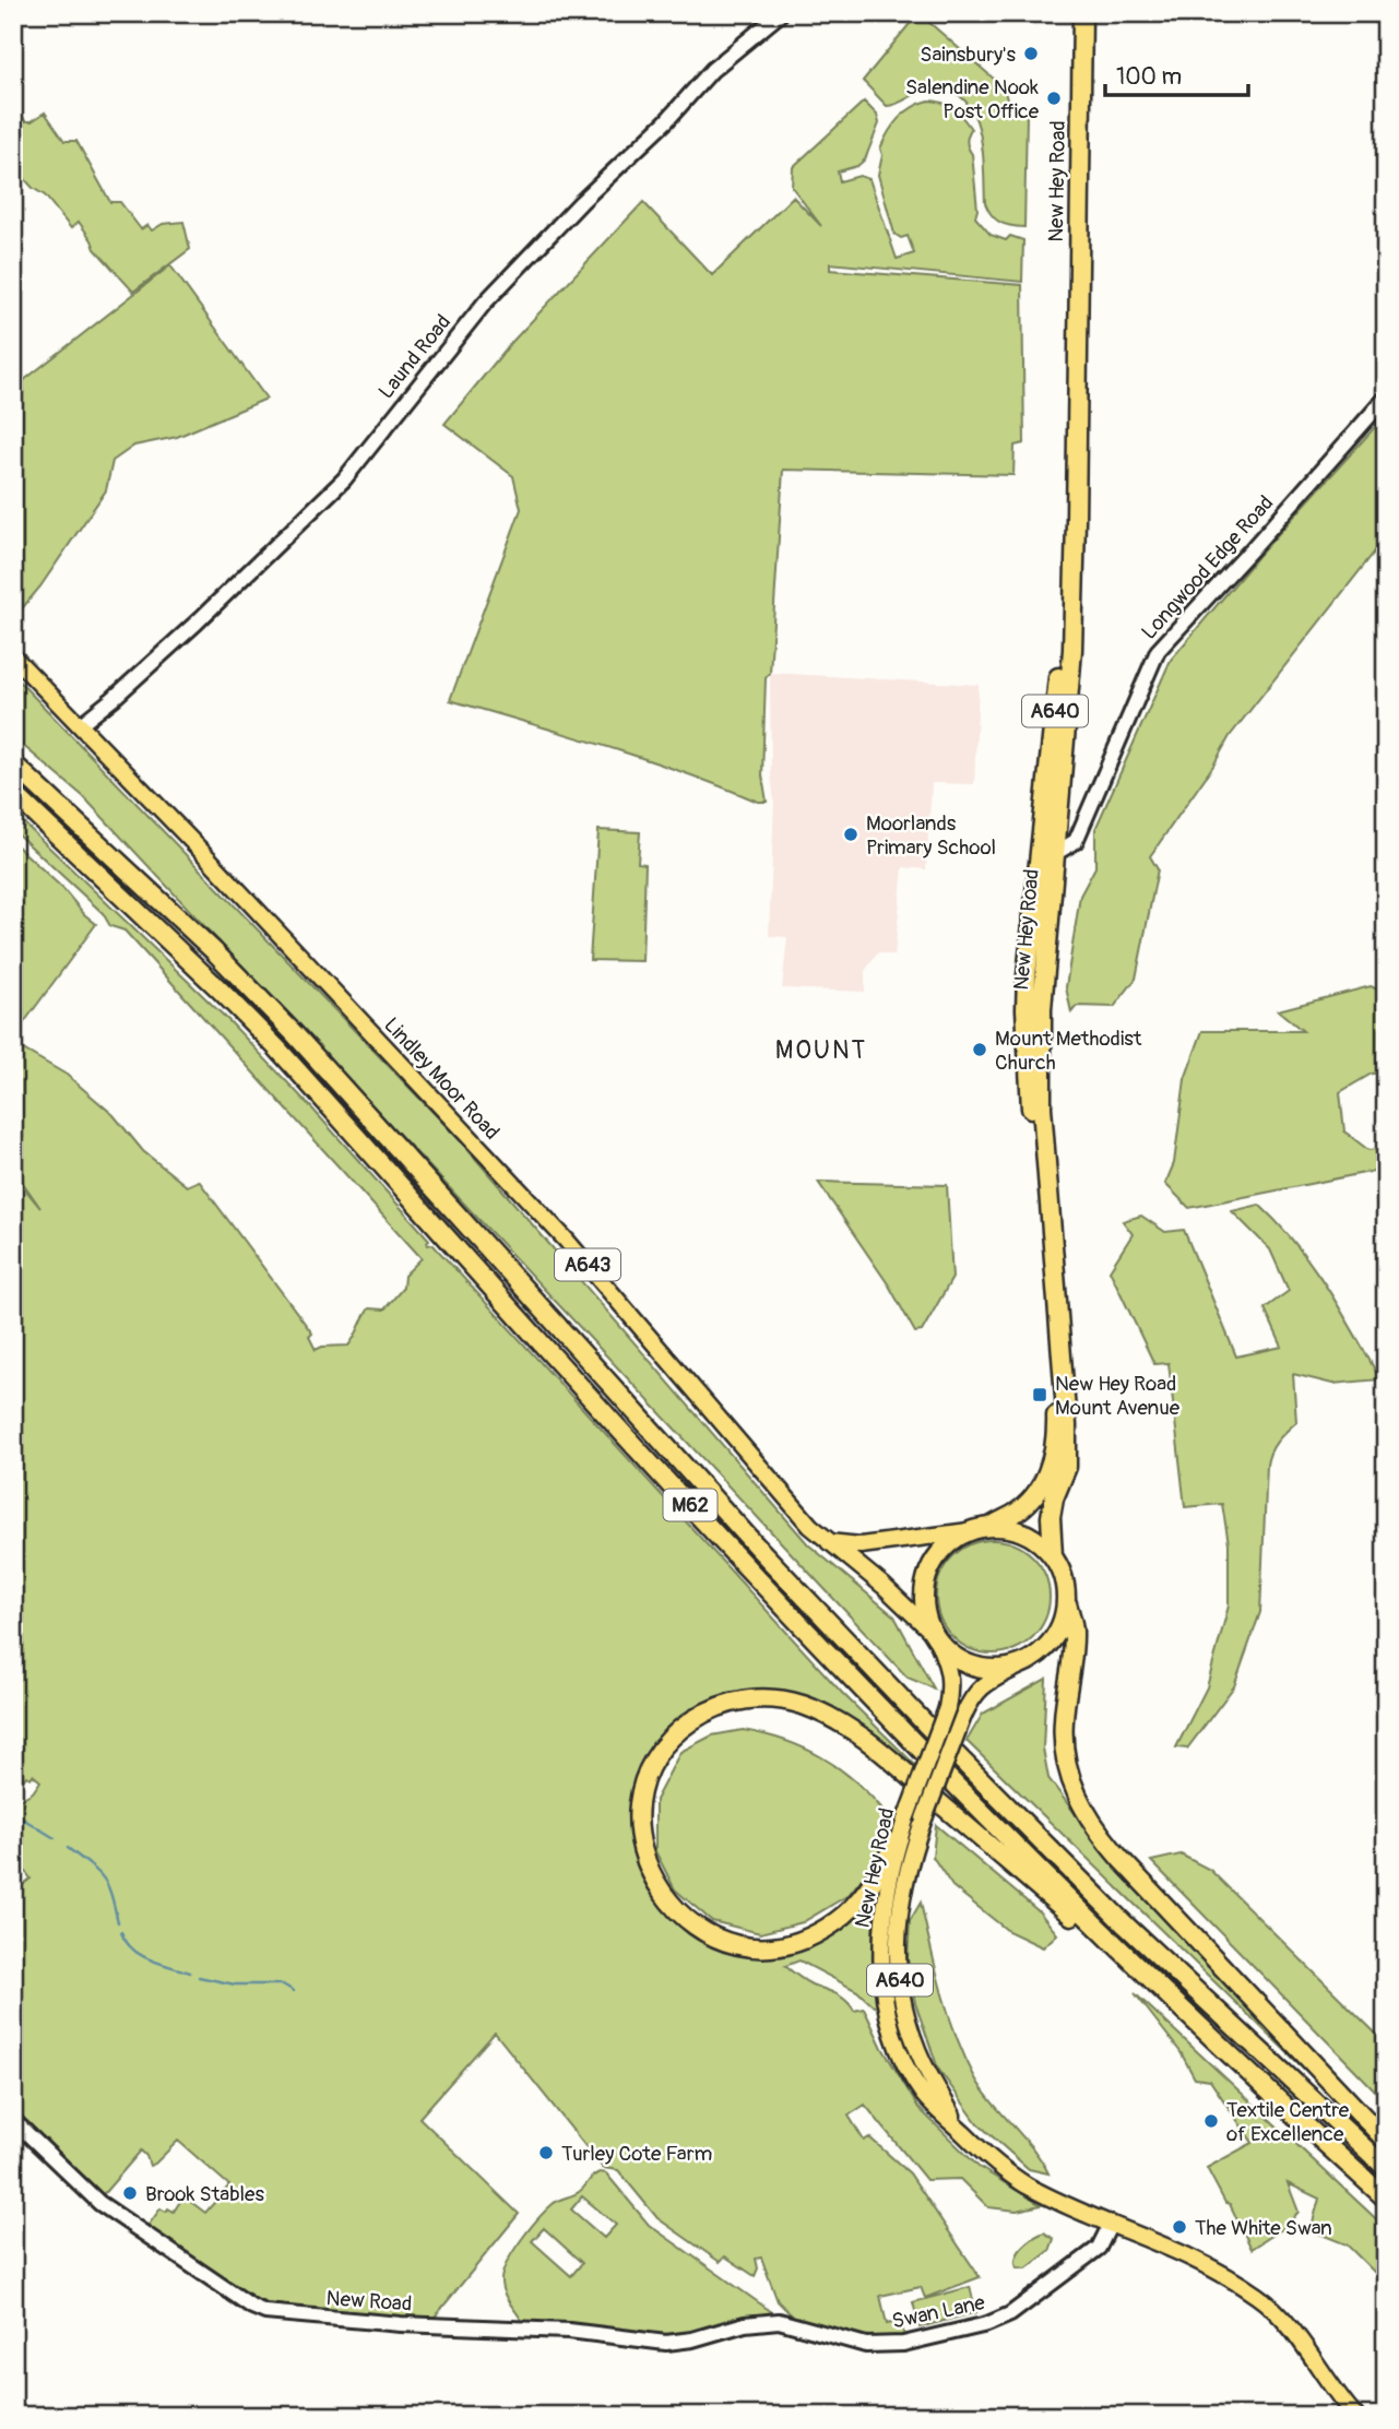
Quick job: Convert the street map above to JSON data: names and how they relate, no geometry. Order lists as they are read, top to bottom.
{
  "streets": {
    "highway": ["New Hey Road", "A640", "M62"],
    "main road": ["Lindley Moor Road", "A643"],
    "street": [
      "Laund Road",
      "Longwood Edge Road",
      "New Road",
      "Swan Lane"
    ]
  },
  "crossings": [
    ["New Hey Road", "Longwood Edge Road"],
    ["New Hey Road", "A640"],
    ["New Hey Road", "Lindley Moor Road"],
    ["New Hey Road", "Swan Lane"],
    ["Laund Road", "Lindley Moor Road"],
    ["A640", "Lindley Moor Road"],
    ["New Road", "Swan Lane"]
  ],
  "districts": ["MOUNT"],
  "places": {
    "other": [
      "Sainsbury's",
      "Salendine Nook Post Office",
      "Moorlands Primary School",
      "Mount Methodist Church",
      "Textile Centre of Excellence",
      "Turley Cote Farm",
      "Brook Stables",
      "The White Swan"
    ],
    "transit": ["New Hey Road Mount Avenue"]
  },
  "scale_bar": "100 m"
}
